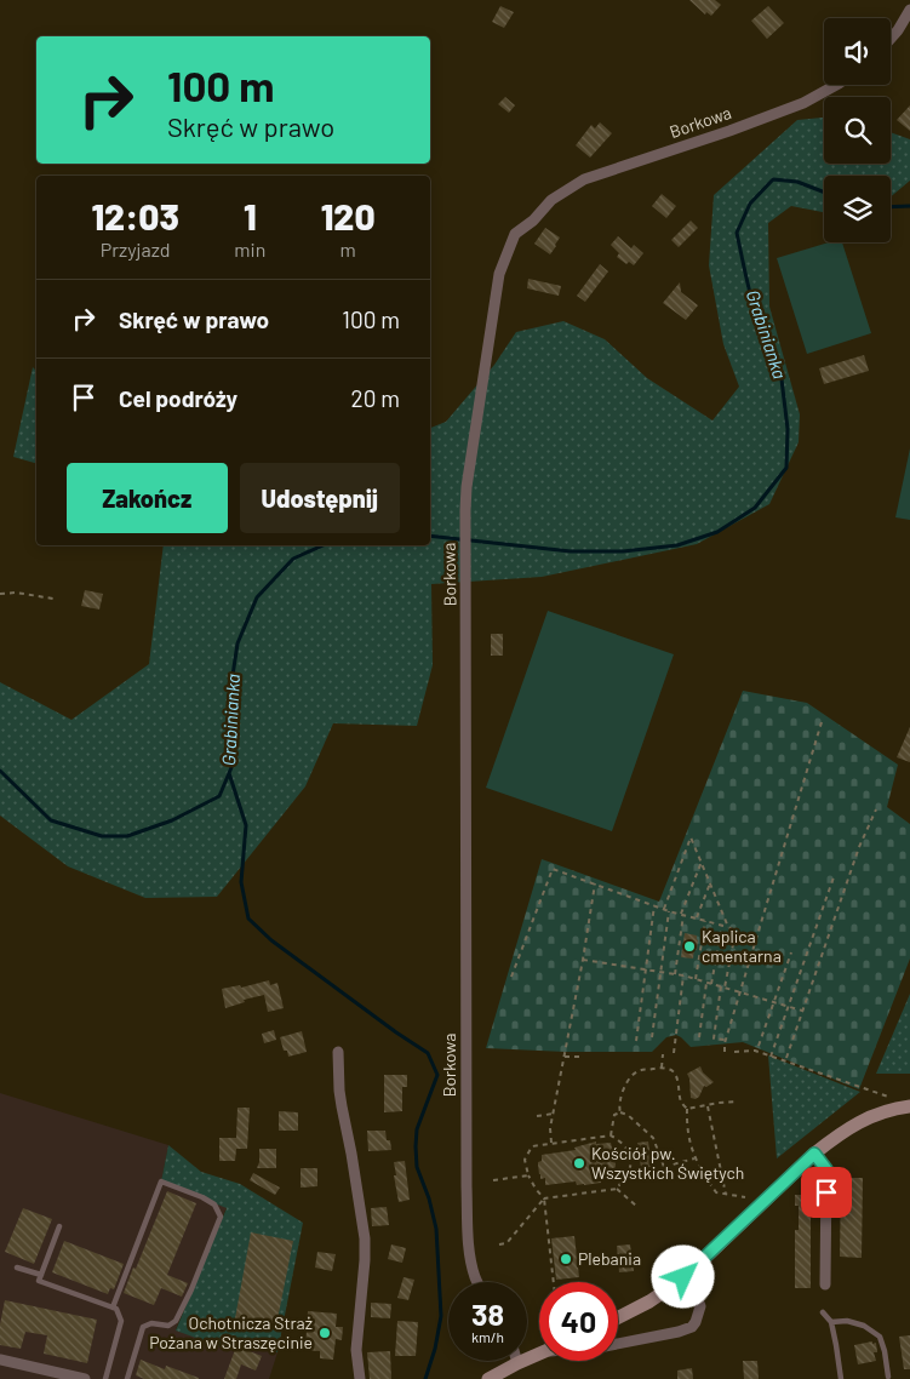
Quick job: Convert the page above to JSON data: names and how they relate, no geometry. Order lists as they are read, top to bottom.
{
  "streets": {
    "street": ["Borkowa"]
  },
  "water": ["Grabinianka"],
  "places": [
    "Kaplica cmentarna",
    "Kościół pw. Wszystkich Świętych",
    "Plebania",
    "Ochotnicza Straż Pożana w Straszęcinie"
  ],
  "page": {
    "turn": ["100 m", "Skręć w prawo"],
    "eta": [
      "12:03",
      "Przyjazd",
      "1",
      "min",
      "120",
      "m"
    ],
    "list": [
      {
        "name": "Skręć w prawo",
        "value": "100 m"
      },
      {
        "name": "Cel podróży",
        "value": "20 m"
      }
    ],
    "buttons": ["Zakończ", "Udostępnij"],
    "speed": "38 km/h",
    "limit": "40"
  }
}
